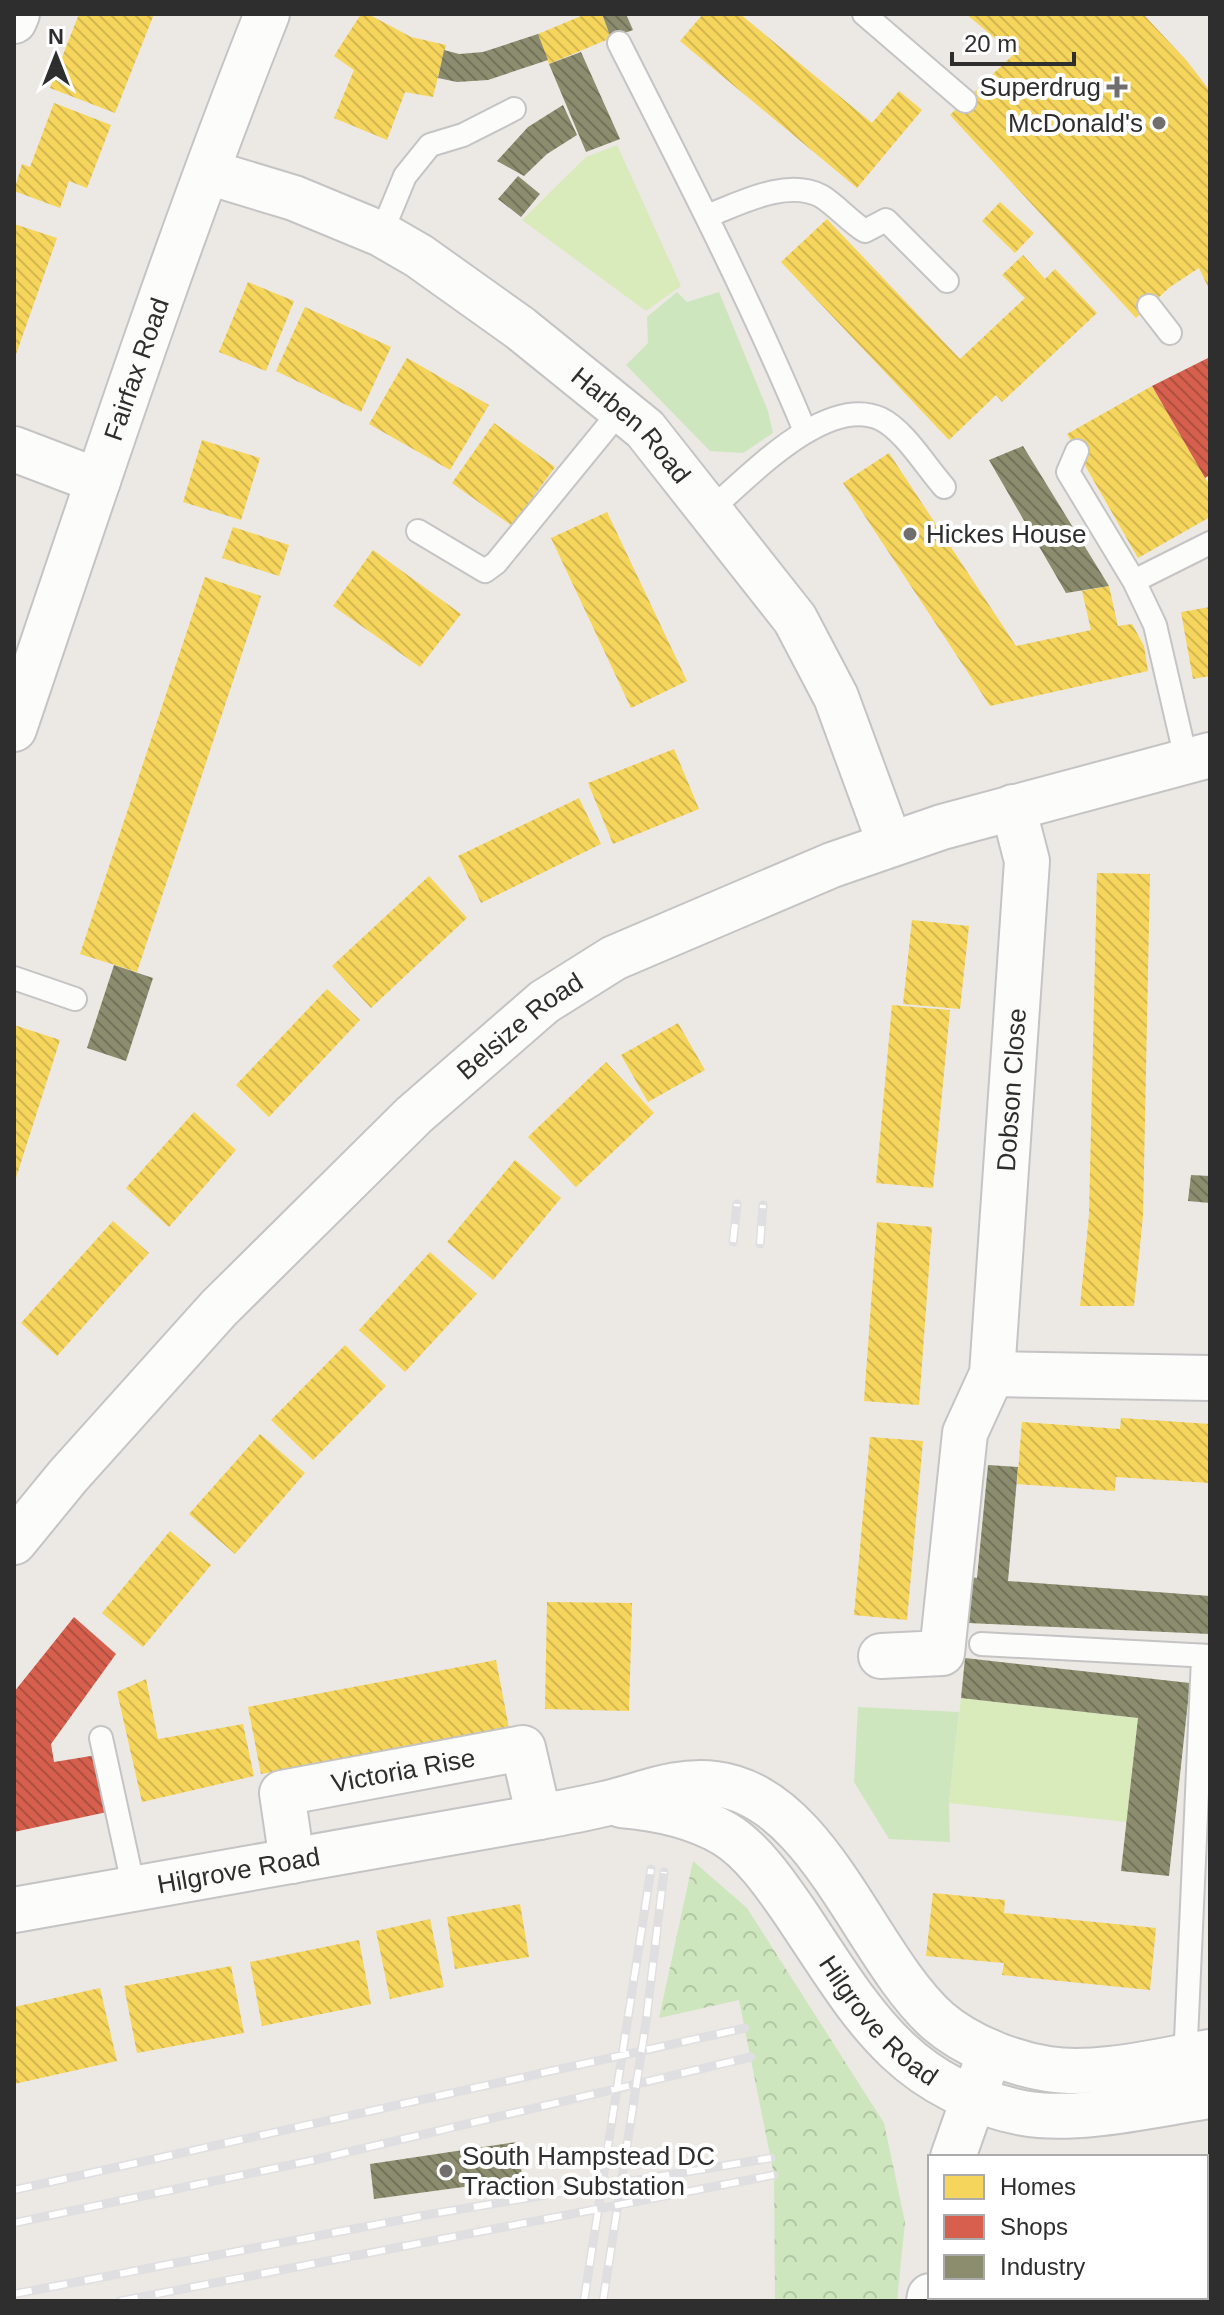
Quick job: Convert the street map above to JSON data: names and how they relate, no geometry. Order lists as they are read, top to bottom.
{
  "streets": {
    "street": [
      "Fairfax Road",
      "Harben Road",
      "Belsize Road",
      "Dobson Close",
      "Victoria Rise",
      "Hilgrove Road"
    ]
  },
  "crossings": [
    ["Fairfax Road", "Harben Road"],
    ["Harben Road", "Belsize Road"],
    ["Belsize Road", "Dobson Close"],
    ["Victoria Rise", "Hilgrove Road"]
  ],
  "places": {
    "health": ["Superdrug"],
    "other": ["McDonald's", "Hickes House", "South Hampstead DC Traction Substation"]
  },
  "legend": ["Homes", "Shops", "Industry"],
  "scale_bar": "20 m",
  "north": "top"
}
